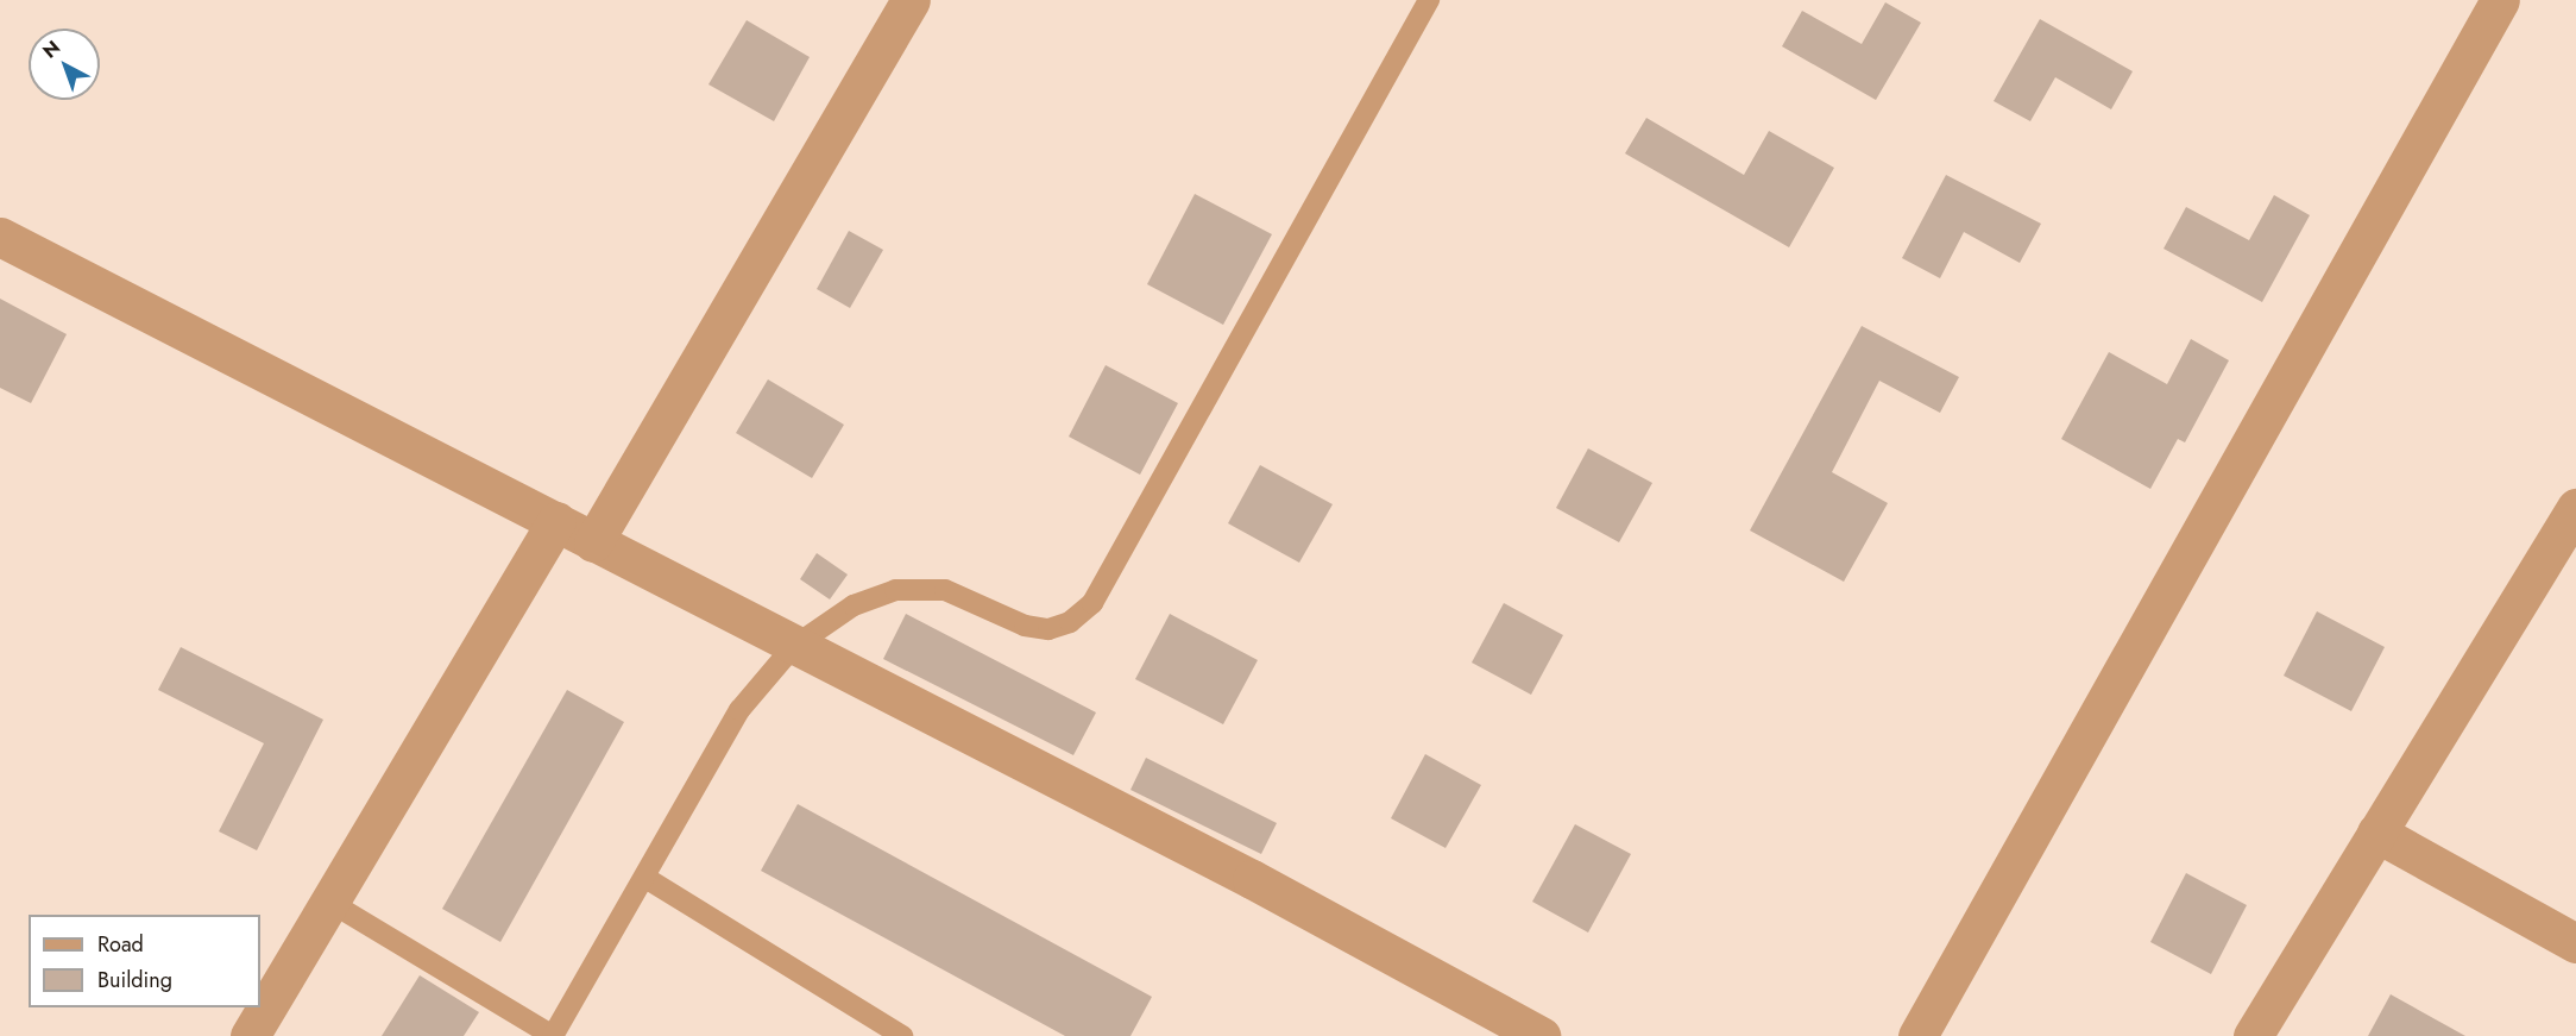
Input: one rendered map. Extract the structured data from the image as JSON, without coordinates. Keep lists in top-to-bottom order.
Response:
{
  "legend": ["Road", "Building"],
  "north": "top left"
}
